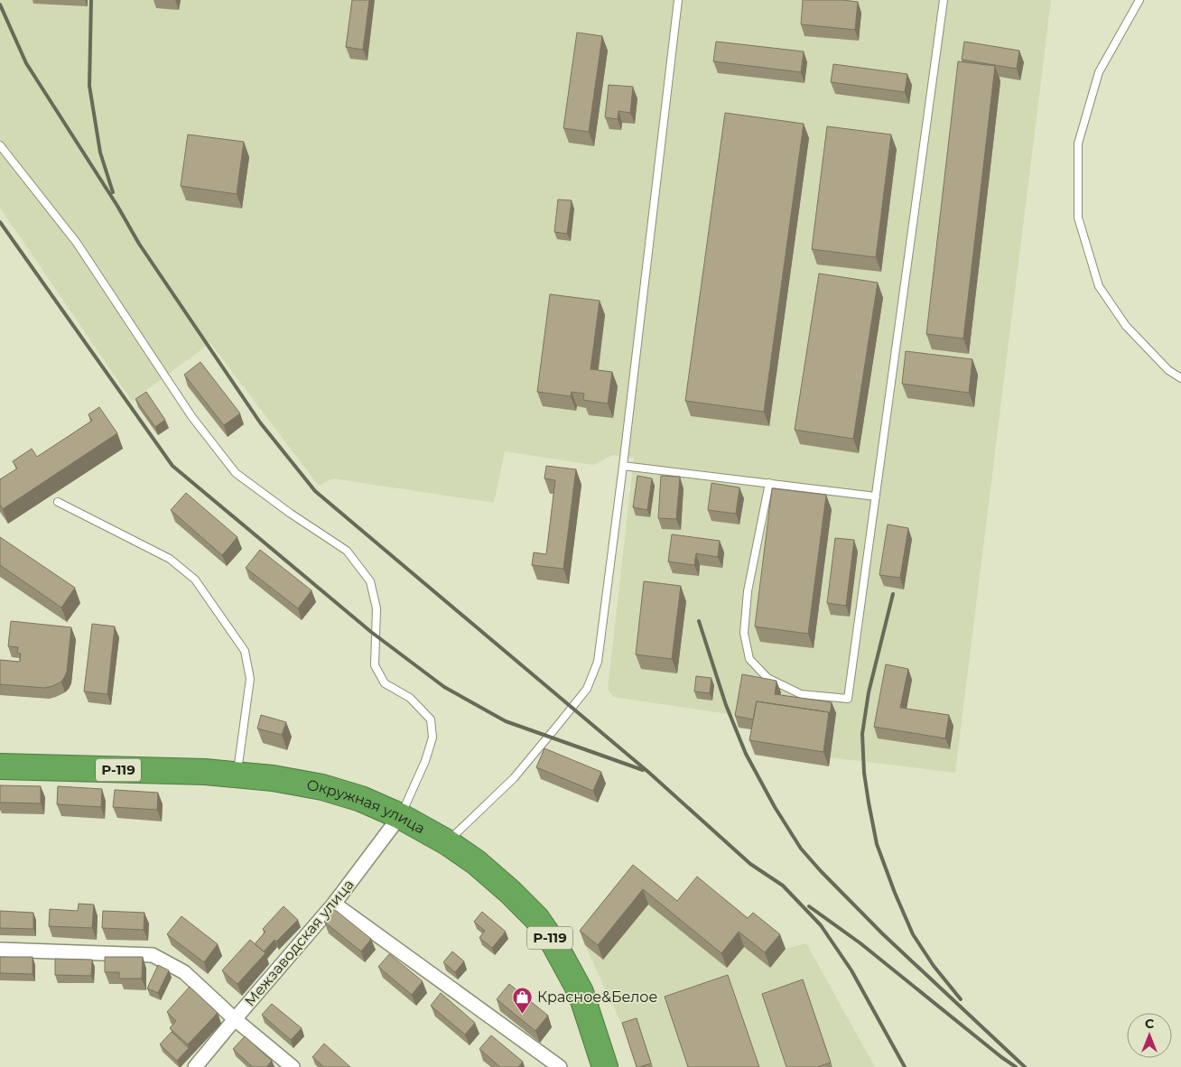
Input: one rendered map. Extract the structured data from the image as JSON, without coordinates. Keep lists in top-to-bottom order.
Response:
{
  "streets": {
    "highway": ["Р-119", "Окружная улица"],
    "street": ["Межзаводская улица"]
  },
  "crossings": [
    ["Окружная улица", "Межзаводская улица"]
  ],
  "places": {
    "shop": ["Красное&Белое"]
  },
  "north": "top"
}
